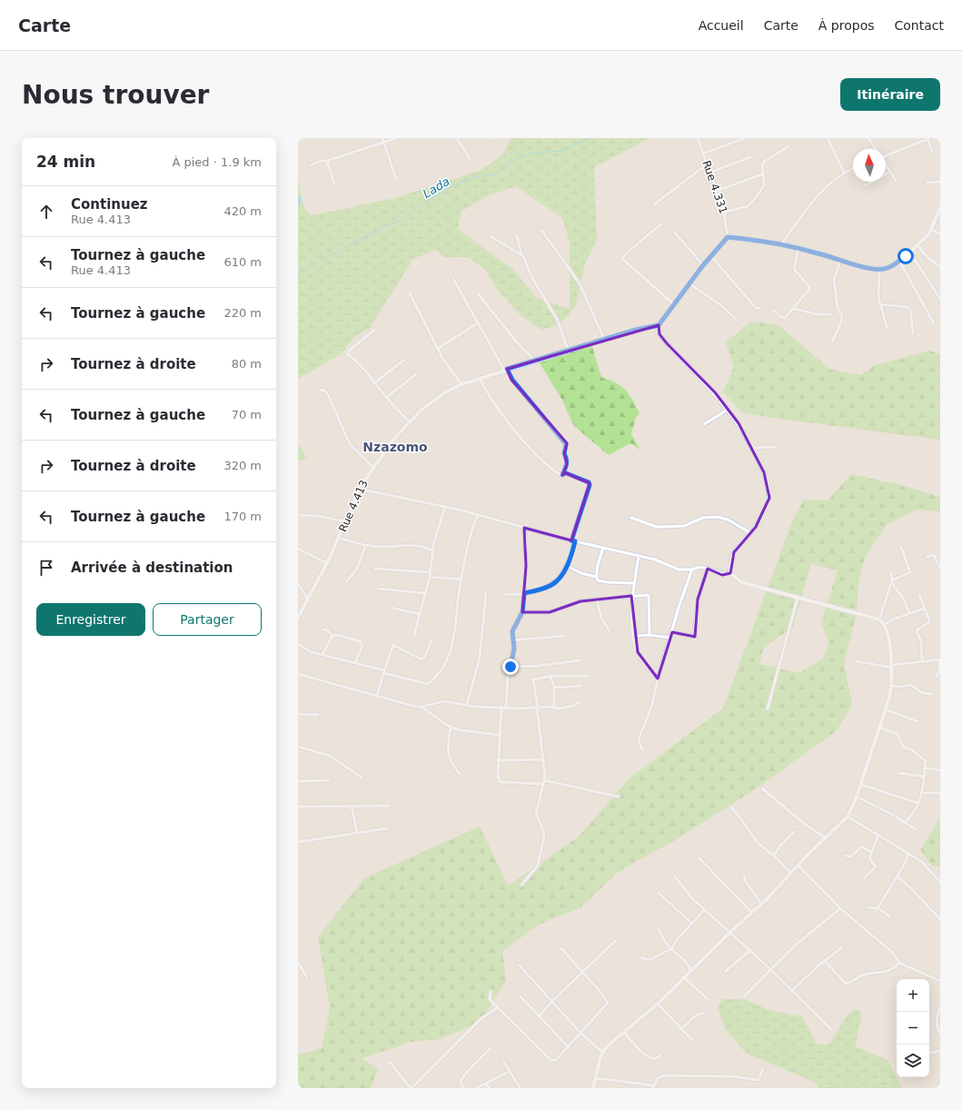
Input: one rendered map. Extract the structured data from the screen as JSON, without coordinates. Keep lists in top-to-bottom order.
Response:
{
  "streets": {
    "street": ["Rue 4.331", "Rue 4.413"]
  },
  "districts": ["Nzazomo"],
  "water": ["Lada"],
  "north": "top",
  "page": {
    "header": "Carte",
    "nav": [
      "Accueil",
      "Carte",
      "À propos",
      "Contact"
    ],
    "buttons": [
      "Itinéraire",
      ["Enregistrer", "Partager"]
    ],
    "title": "Nous trouver",
    "heading": ["24 min", "À pied · 1.9 km"],
    "list": [
      ["Continuez", "Rue 4.413", "420 m"],
      ["Tournez à gauche", "Rue 4.413", "610 m"],
      ["Tournez à gauche", "220 m"],
      ["Tournez à droite", "80 m"],
      ["Tournez à gauche", "70 m"],
      ["Tournez à droite", "320 m"],
      ["Tournez à gauche", "170 m"],
      "Arrivée à destination"
    ],
    "map_buttons": ["+", "−"]
  }
}
